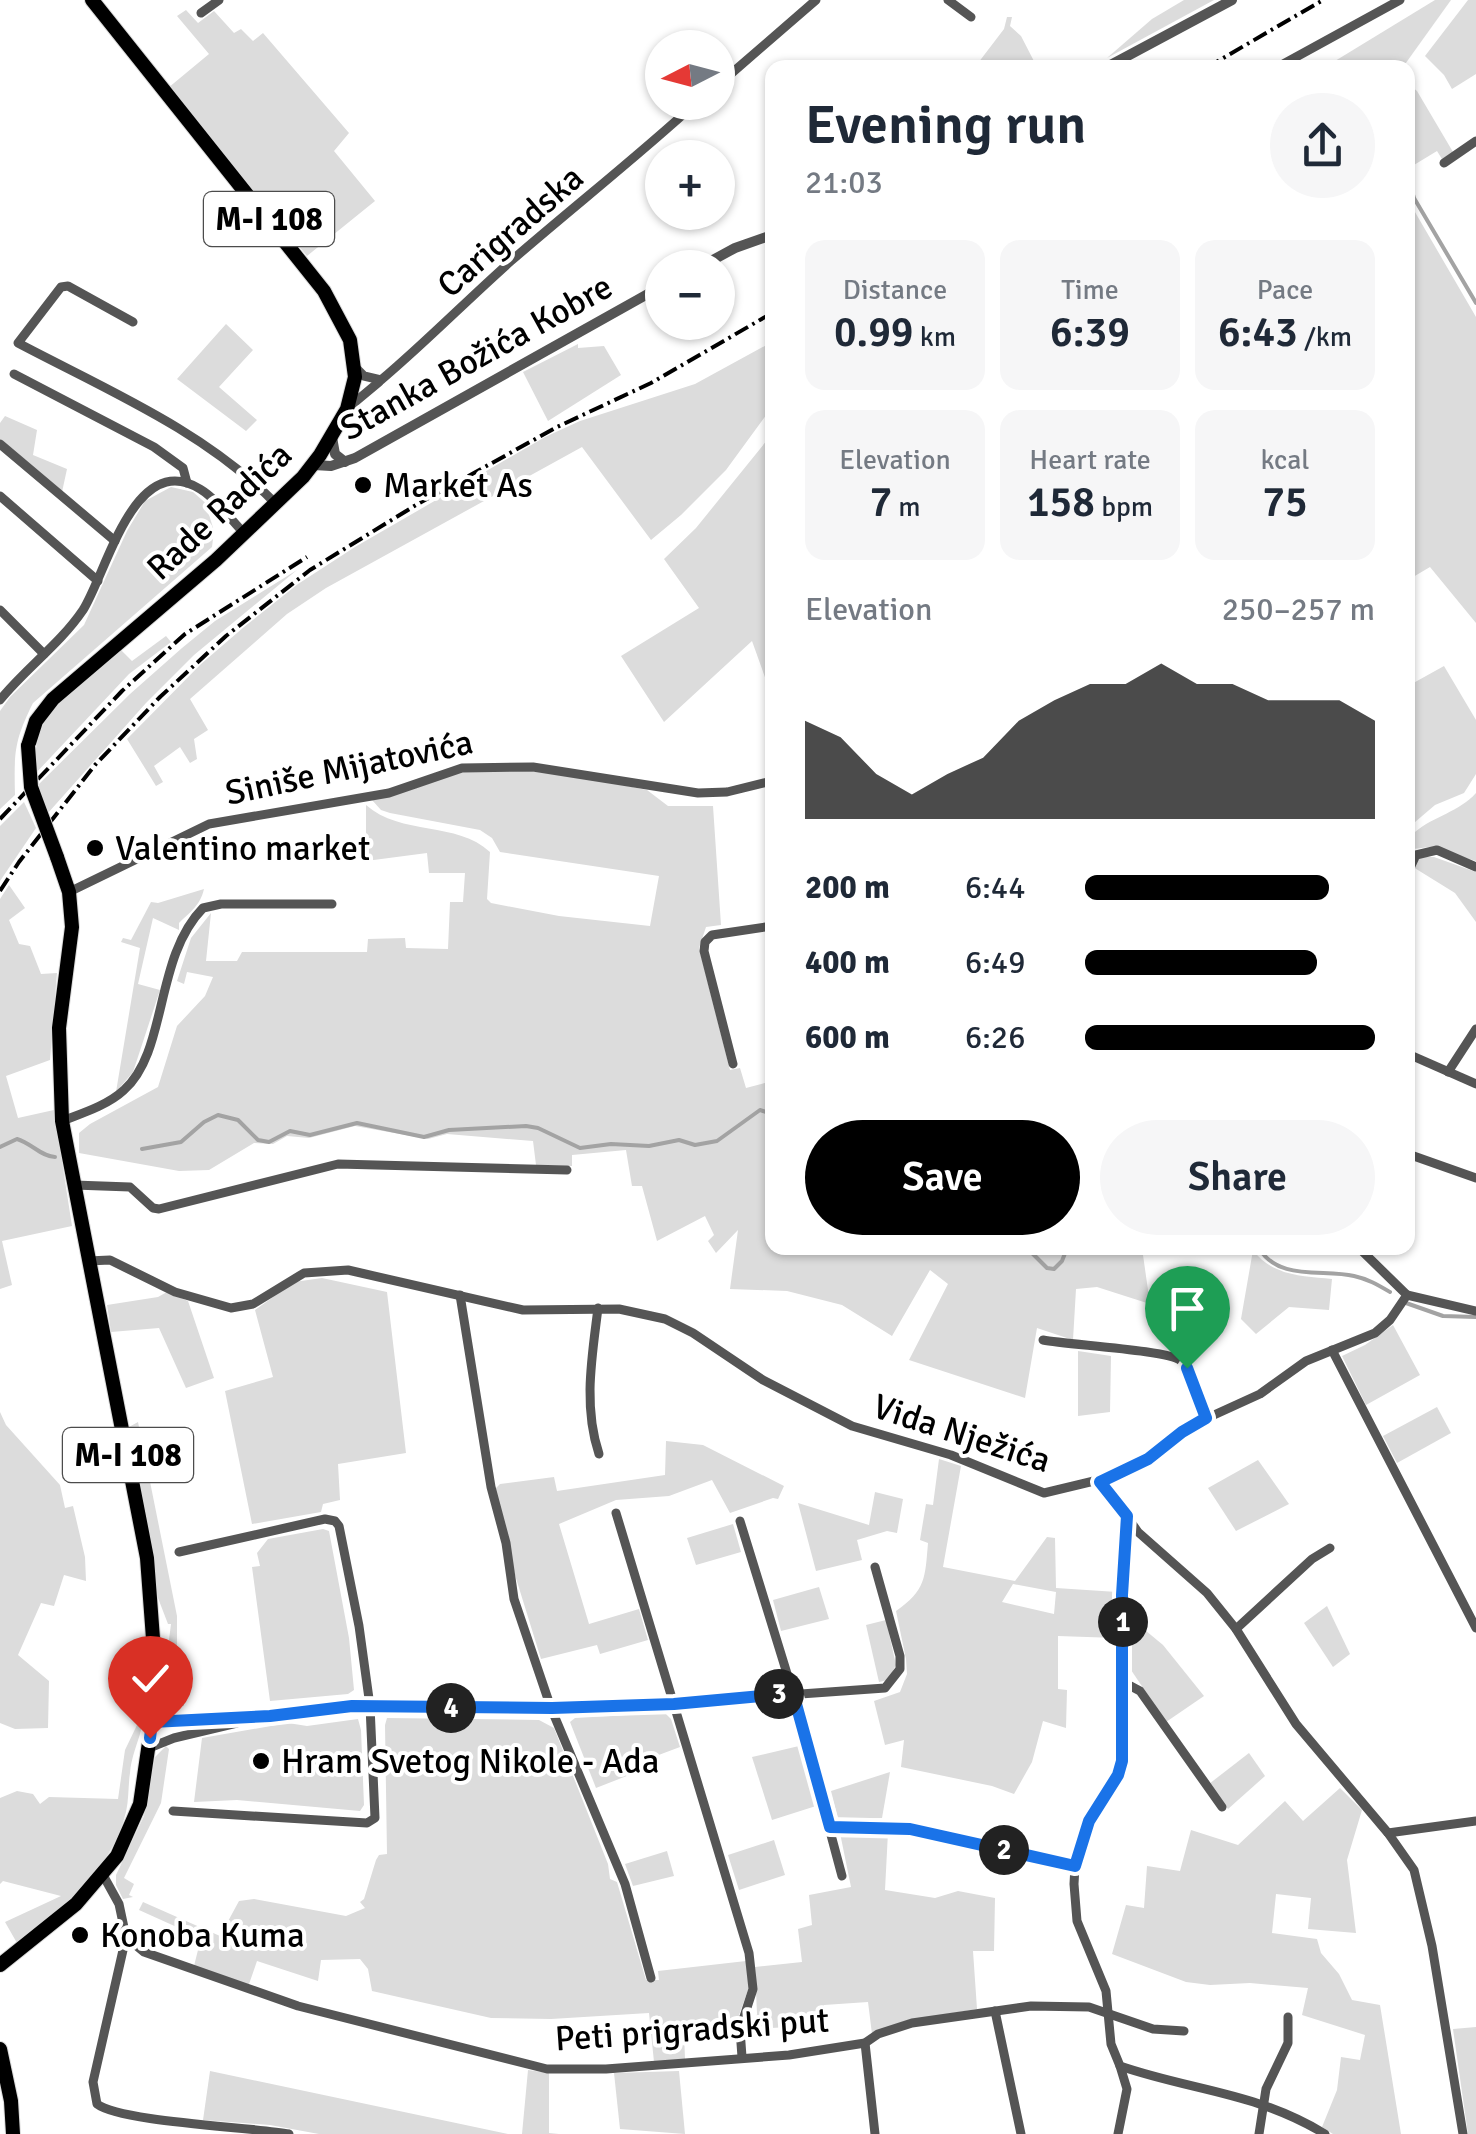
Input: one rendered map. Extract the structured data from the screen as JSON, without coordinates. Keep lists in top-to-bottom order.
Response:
{
  "streets": {
    "main road": ["M-I 108", "Rade Radića"],
    "street": [
      "Carigradska",
      "Stanka Božića Kobre",
      "Siniše Mijatovića",
      "Vida Nježića",
      "Peti prigradski put"
    ]
  },
  "crossings": [
    ["M-I 108", "Rade Radića"],
    ["M-I 108", "Siniše Mijatovića"],
    ["M-I 108", "Vida Nježića"],
    ["Carigradska", "Rade Radića"],
    ["Stanka Božića Kobre", "Rade Radića"],
    ["Rade Radića", "Siniše Mijatovića"]
  ],
  "places": [
    "Market As",
    "Valentino market",
    "Hram Svetog Nikole - Ada",
    "Konoba Kuma"
  ],
  "north": "left",
  "page": {
    "map_buttons": ["+", "−"],
    "heading": ["Evening run", "21:03"],
    "stats": [
      ["Distance", "0.99 km"],
      ["Time", "6:39"],
      ["Pace", "6:43 /km"],
      ["Elevation", "7 m"],
      ["Heart rate", "158 bpm"],
      ["kcal", "75"]
    ],
    "chart": ["Elevation", "250–257 m"],
    "list": [
      {
        "name": "200 m",
        "note": "6:44"
      },
      {
        "name": "400 m",
        "note": "6:49"
      },
      {
        "name": "600 m",
        "note": "6:26"
      }
    ],
    "buttons": ["Save", "Share"],
    "pins": [
      "1",
      "3",
      "4",
      "2"
    ]
  }
}
